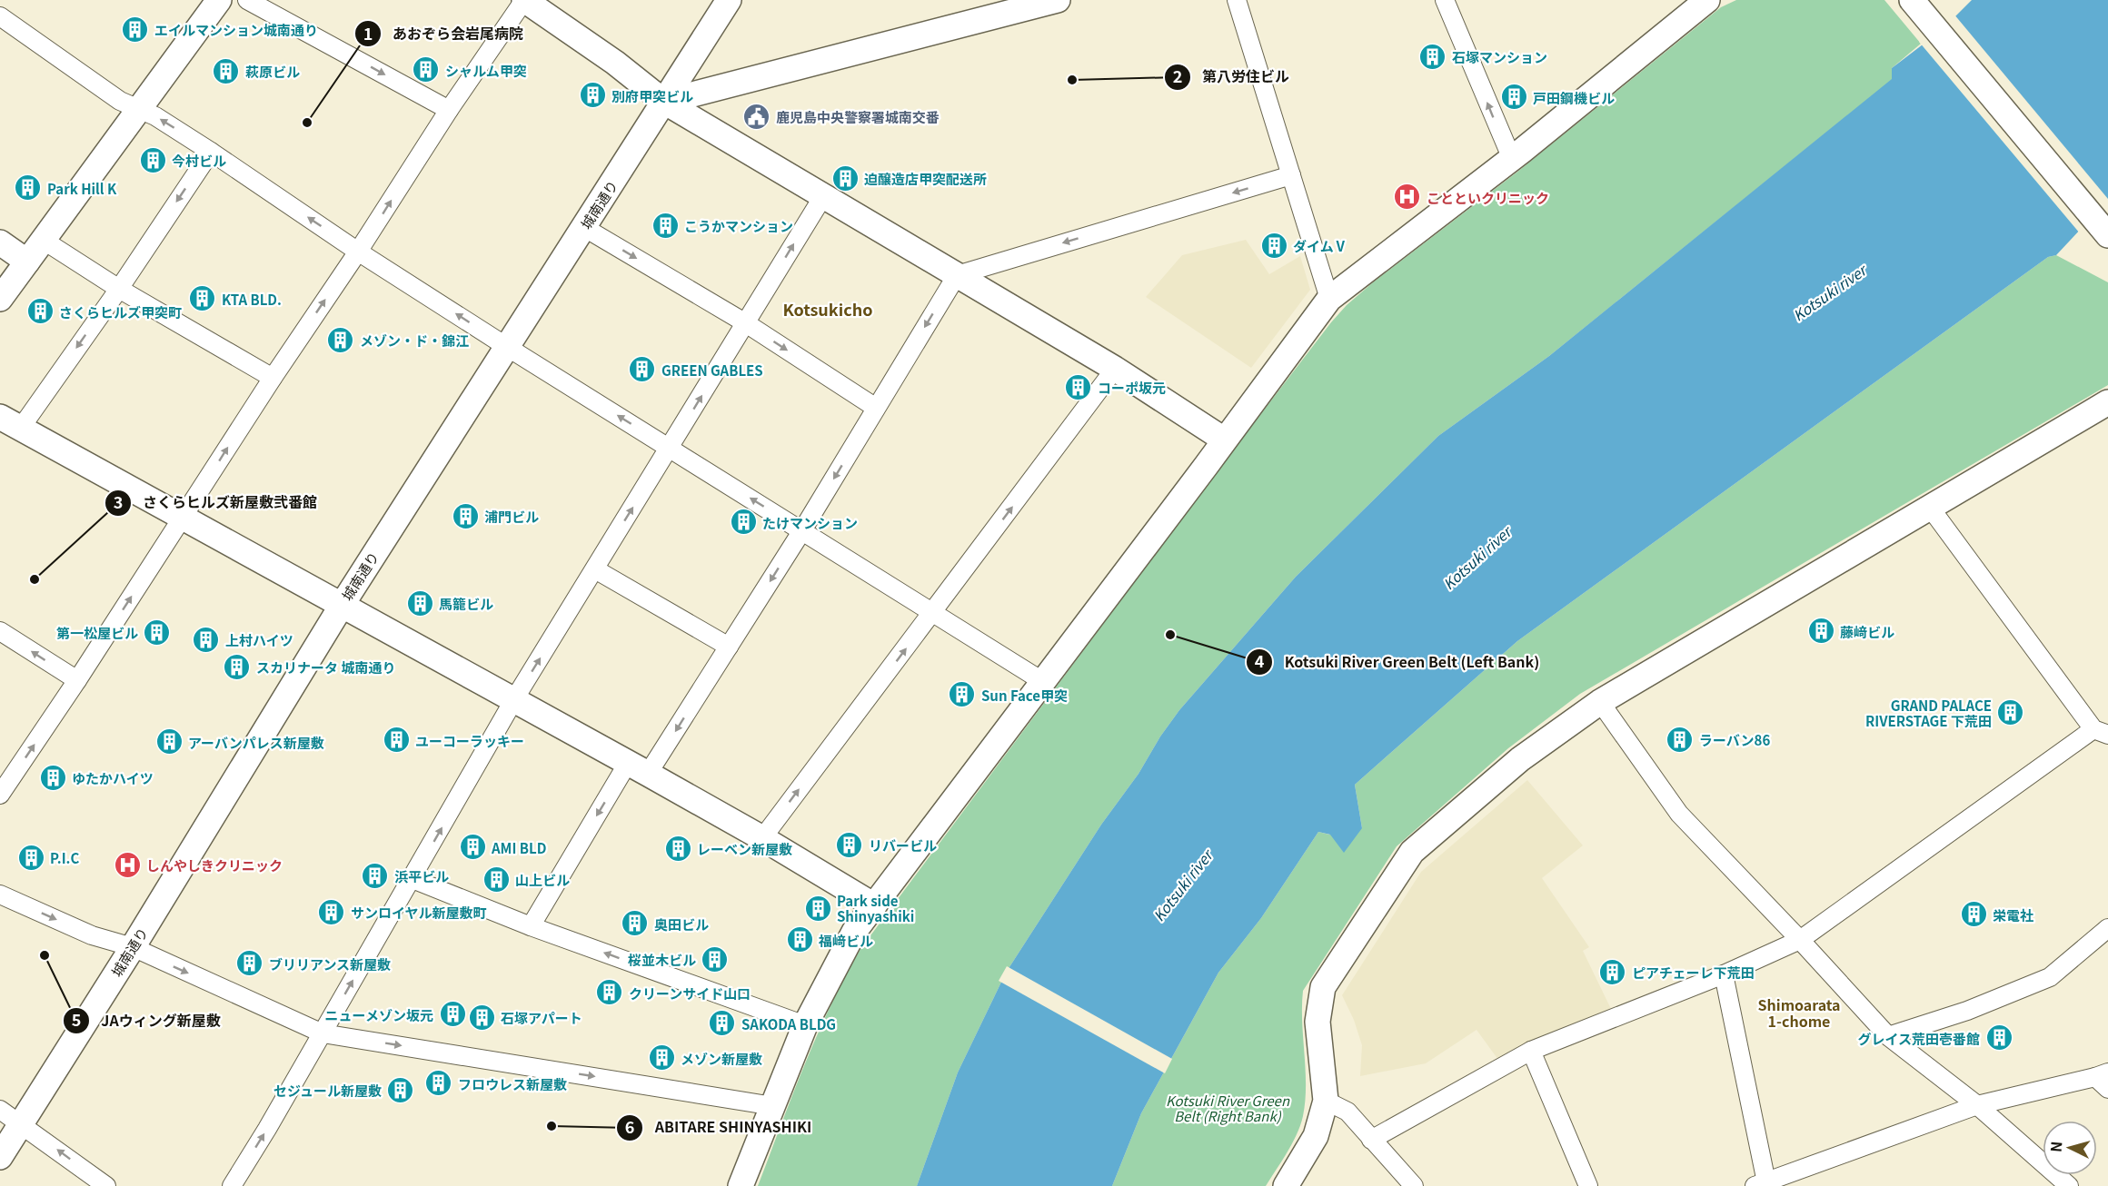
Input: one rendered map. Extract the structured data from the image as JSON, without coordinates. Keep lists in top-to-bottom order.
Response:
{
  "streets": {
    "street": ["城南通り"]
  },
  "districts": ["Kotsukicho", "Shimoarata 1-chome"],
  "water": ["Kotsuki river"],
  "parks": ["Kotsuki River Green Belt (Right Bank)"],
  "places": {
    "building": [
      "エイルマンション城南通り",
      "石塚マンション",
      "シャルム甲突",
      "萩原ビル",
      "別府甲突ビル",
      "戸田鋼機ビル",
      "今村ビル",
      "迫醸造店甲突配送所",
      "Park Hill K",
      "こうかマンション",
      "ダイムⅤ",
      "KTA BLD.",
      "さくらヒルズ甲突町",
      "メゾン・ド・錦江",
      "GREEN GABLES",
      "コーポ坂元",
      "浦門ビル",
      "たけマンション",
      "馬籠ビル",
      "藤﨑ビル",
      "第一松屋ビル",
      "上村ハイツ",
      "スカリナータ 城南通り",
      "Sun Face甲突",
      "GRAND PALACE RIVERSTAGE 下荒田",
      "ラーバン86",
      "ユーコーラッキー",
      "アーバンパレス新屋敷",
      "ゆたかハイツ",
      "リバービル",
      "AMI BLD",
      "レーベン新屋敷",
      "P.I.C",
      "浜平ビル",
      "山上ビル",
      "Park side Shinyashiki",
      "サンロイヤル新屋敷町",
      "栄電社",
      "奥田ビル",
      "福﨑ビル",
      "桜並木ビル",
      "ブリリアンス新屋敷",
      "ピアチェーレ下荒田",
      "クリーンサイド山口",
      "ニューメゾン坂元",
      "石塚アパート",
      "SAKODA BLDG",
      "グレイス荒田壱番館",
      "メゾン新屋敷",
      "フロウレス新屋敷",
      "セジュール新屋敷"
    ],
    "other": [
      "第八労住ビル",
      "あおぞら会岩尾病院",
      "さくらヒルズ新屋敷弐番館",
      "Kotsuki River Green Belt (Left Bank)",
      "JAウィング新屋敷",
      "ABITARE SHINYASHIKI"
    ],
    "public building": ["鹿児島中央警察署城南交番"],
    "hospital": ["ことといクリニック", "しんやしきクリニック"]
  },
  "north": "left"
}
